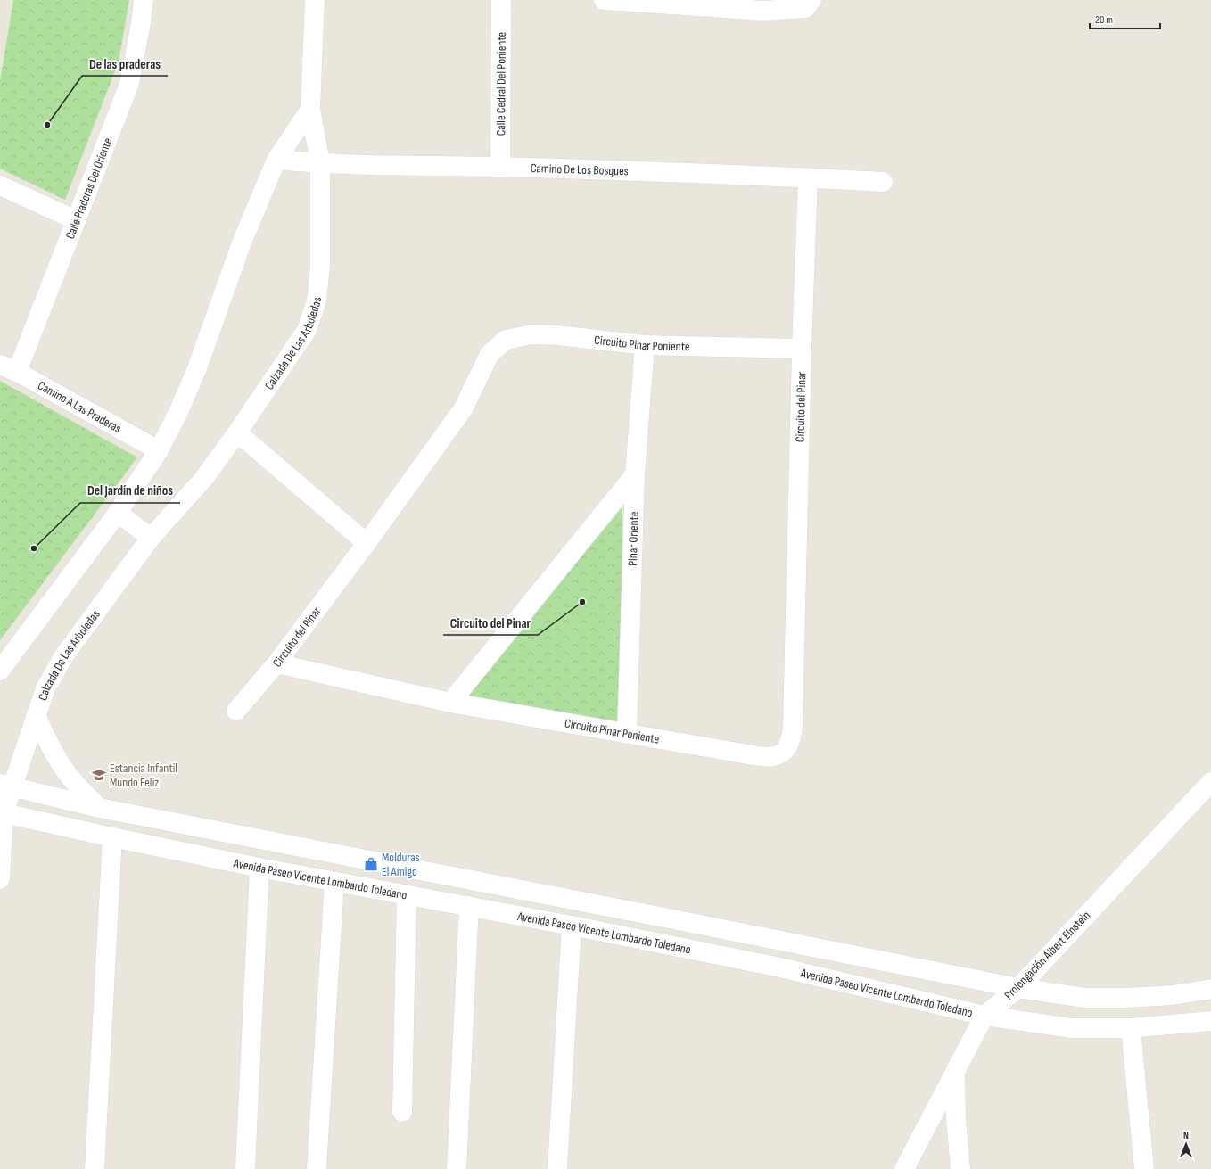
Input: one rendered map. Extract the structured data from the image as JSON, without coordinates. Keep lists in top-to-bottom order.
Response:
{
  "streets": {
    "street": [
      "Calle Cedral Del Poniente",
      "Camino De Los Bosques",
      "Calle Praderas Del Oriente",
      "Calzada De Las Arboledas",
      "Circuito Pinar Poniente",
      "Camino A Las Praderas",
      "Circuito del Pinar",
      "Pinar Oriente",
      "Avenida Paseo Vicente Lombardo Toledano",
      "Prolongación Albert Einstein"
    ]
  },
  "crossings": [
    ["Calle Cedral Del Poniente", "Camino De Los Bosques"],
    ["Camino De Los Bosques", "Calzada De Las Arboledas"],
    ["Camino De Los Bosques", "Circuito del Pinar"],
    ["Calle Praderas Del Oriente", "Camino A Las Praderas"],
    ["Calzada De Las Arboledas", "Avenida Paseo Vicente Lombardo Toledano"],
    ["Circuito Pinar Poniente", "Circuito del Pinar"],
    ["Circuito Pinar Poniente", "Pinar Oriente"],
    ["Avenida Paseo Vicente Lombardo Toledano", "Prolongación Albert Einstein"]
  ],
  "places": {
    "other": ["De las praderas", "Del Jardín de niños", "Circuito del Pinar"],
    "school or university": ["Estancia Infantil Mundo Feliz"],
    "shop": ["Molduras El Amigo"]
  },
  "scale_bar": "20 m",
  "north": "top"
}
